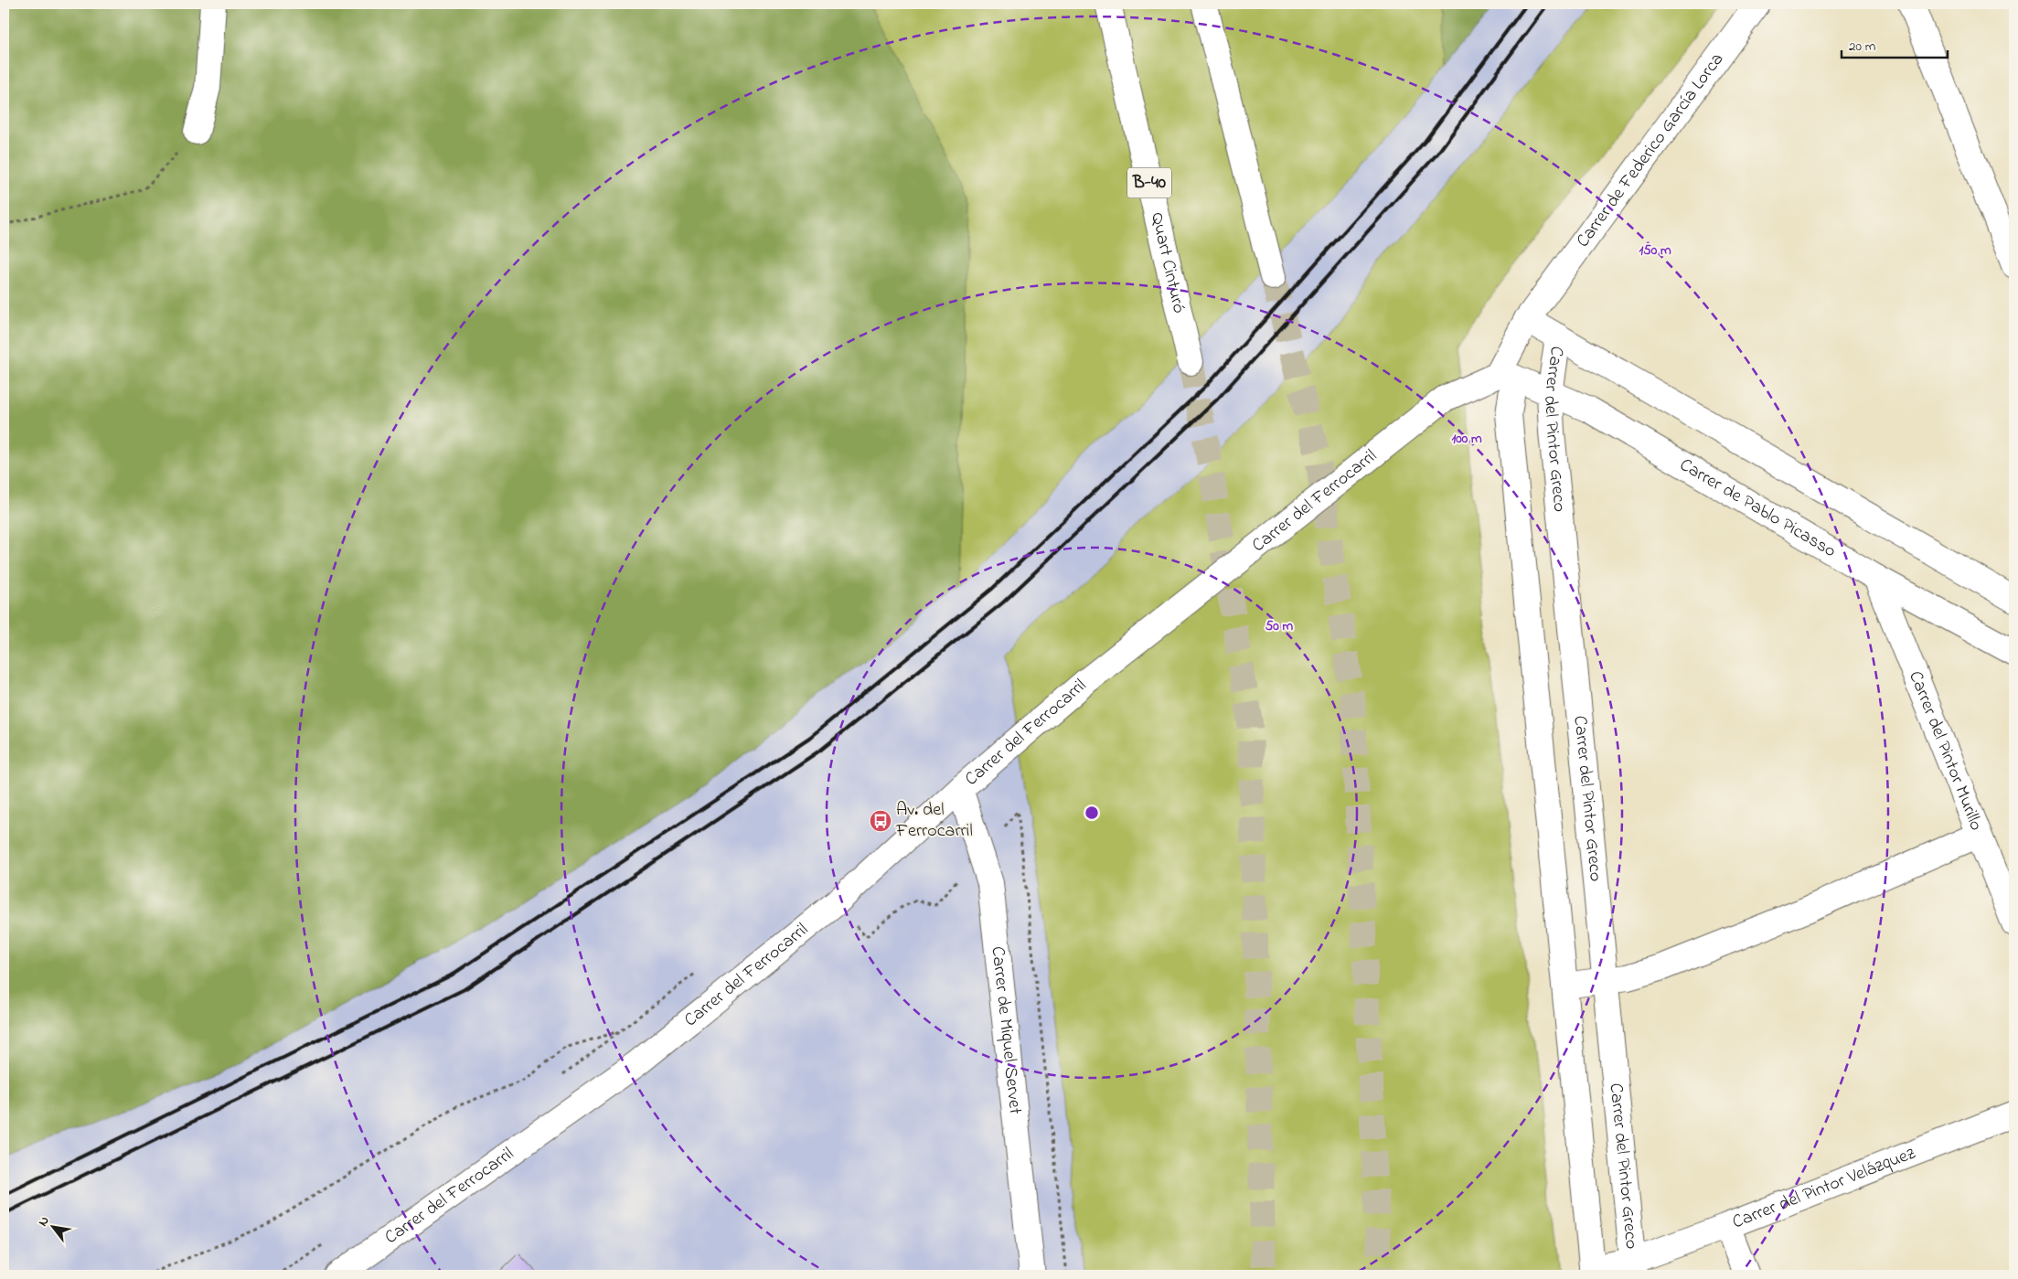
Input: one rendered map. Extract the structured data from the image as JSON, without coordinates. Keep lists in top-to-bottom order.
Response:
{
  "streets": {
    "main road": [
      "Carrer de Federico García Lorca",
      "B-40",
      "Quart Cinturó",
      "Carrer del Pintor Greco",
      "Carrer del Ferrocarril",
      "Carrer de Pablo Picasso",
      "Carrer del Pintor Murillo",
      "Carrer de Miquel Servet",
      "Carrer del Pintor Velázquez"
    ]
  },
  "crossings": [
    ["Carrer del Pintor Greco", "Carrer del Ferrocarril"],
    ["Carrer del Pintor Greco", "Carrer de Pablo Picasso"],
    ["Carrer del Pintor Greco", "Carrer del Pintor Velázquez"],
    ["Carrer del Ferrocarril", "Carrer de Pablo Picasso"],
    ["Carrer del Ferrocarril", "Carrer de Miquel Servet"],
    ["Carrer de Pablo Picasso", "Carrer del Pintor Murillo"]
  ],
  "places": {
    "bus stop": ["Av. del Ferrocarril"]
  },
  "scale_bar": "20 m",
  "north": "top left",
  "rings": ["150 m", "100 m", "50 m"]
}
